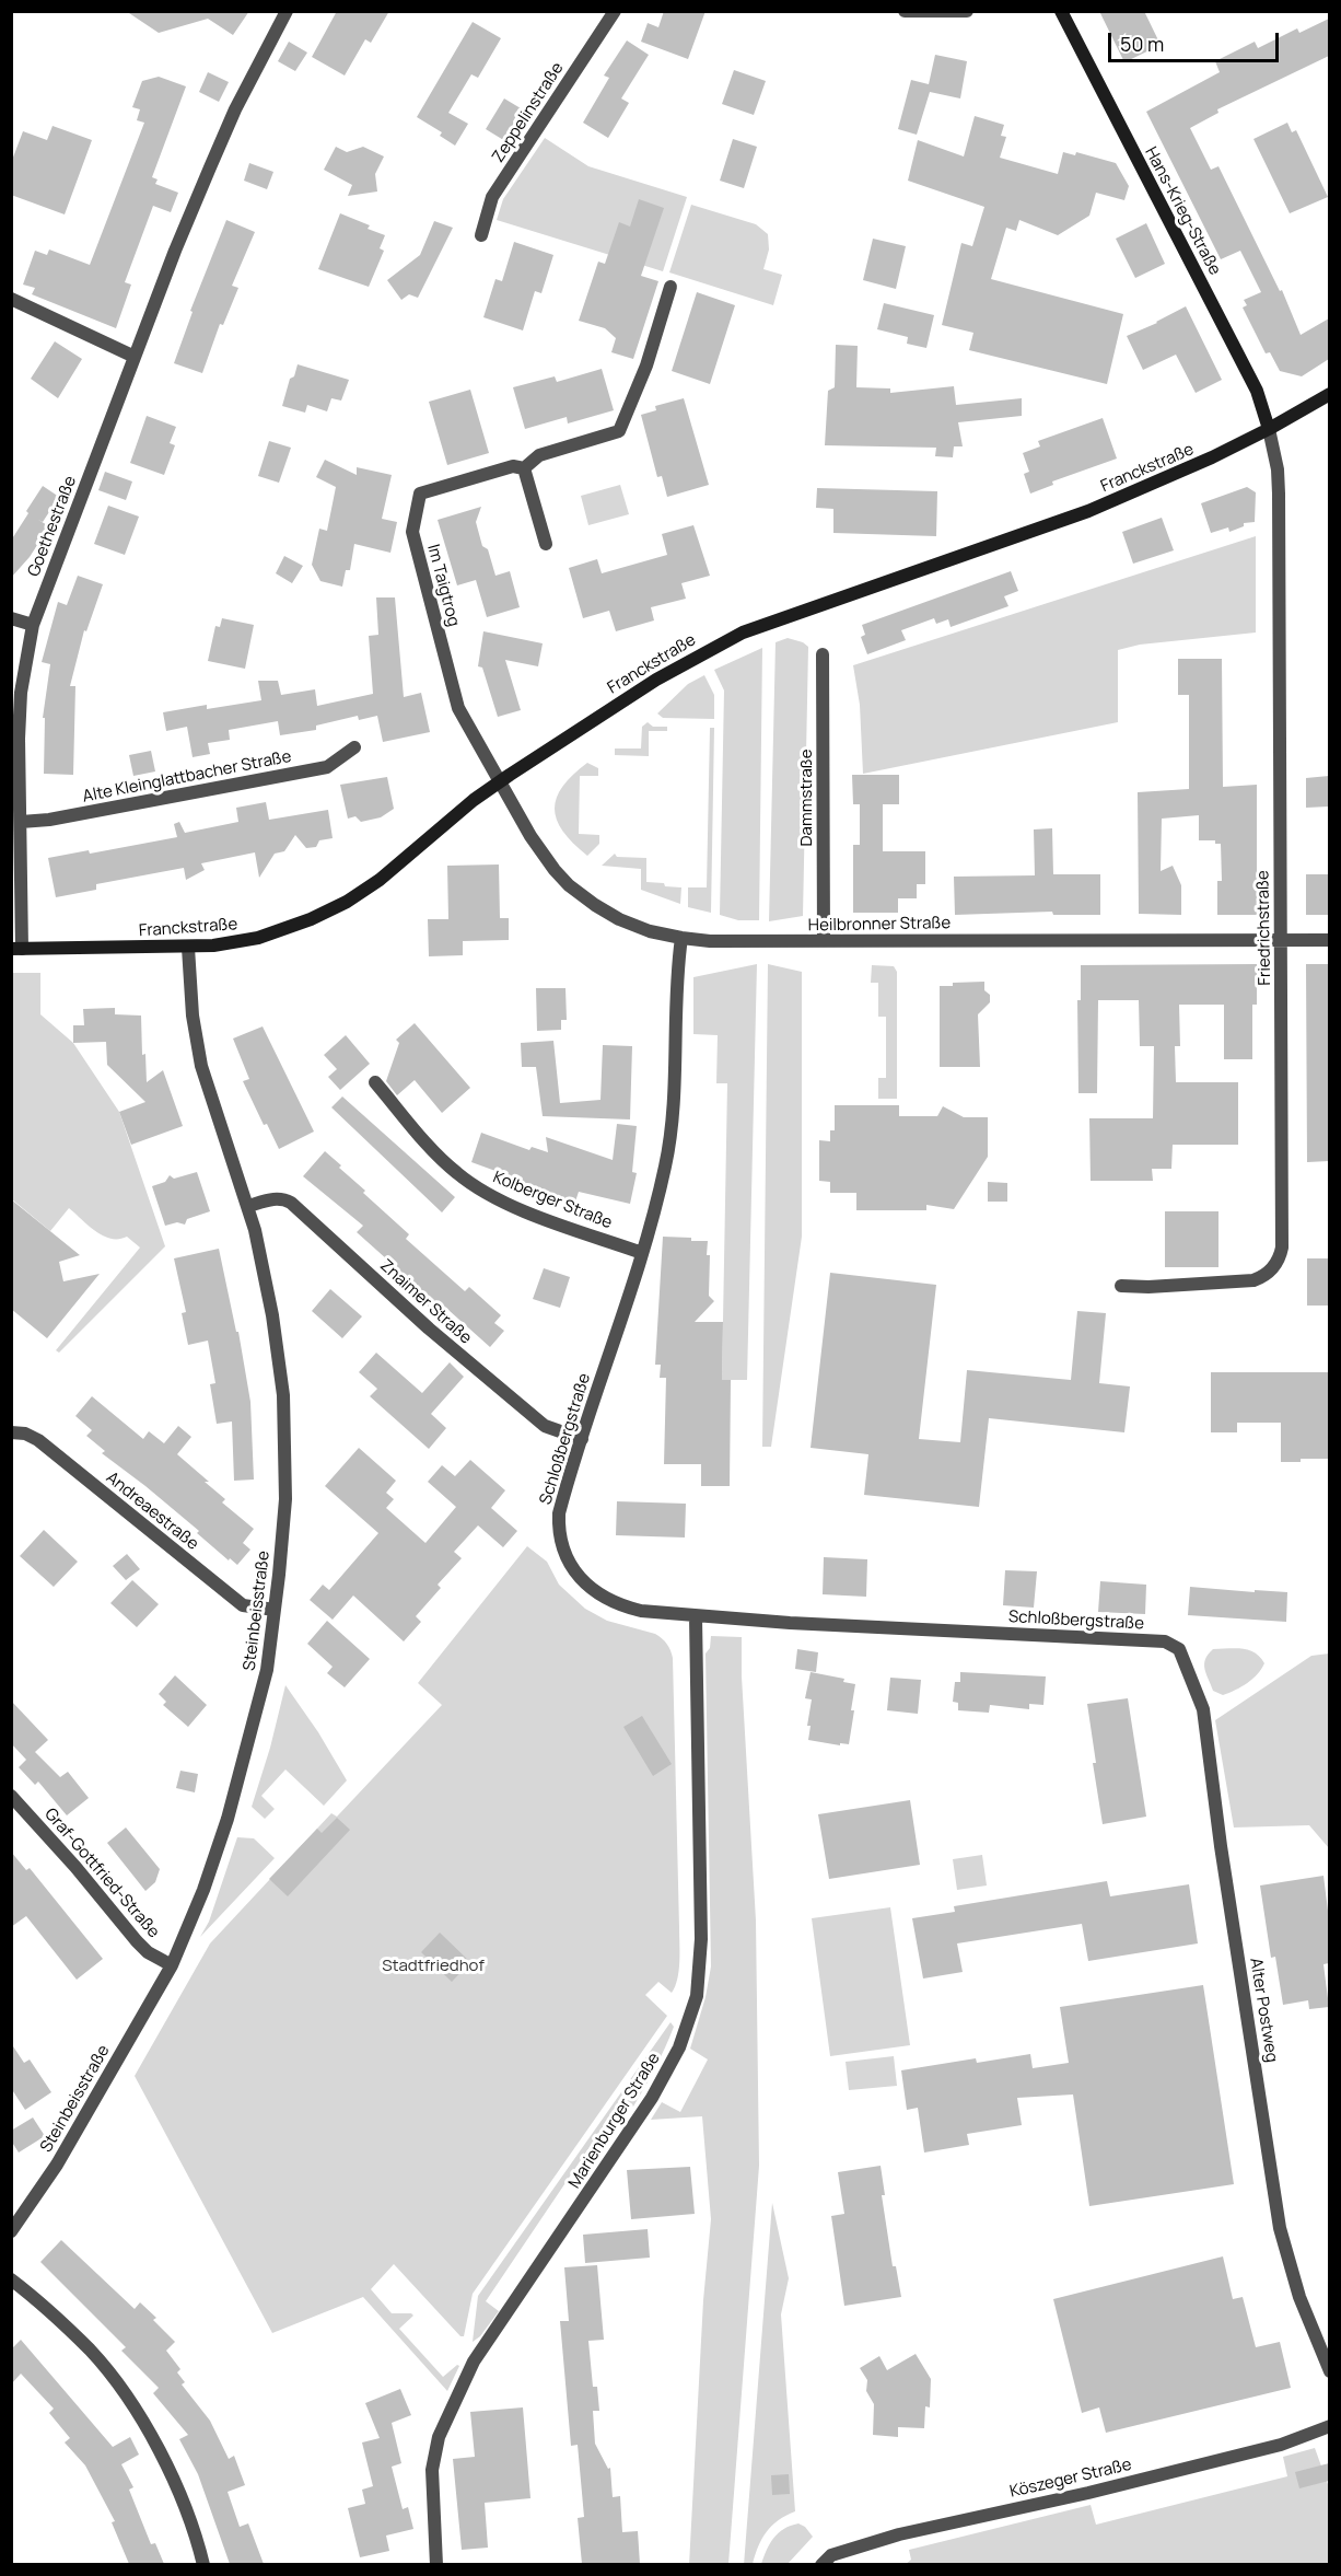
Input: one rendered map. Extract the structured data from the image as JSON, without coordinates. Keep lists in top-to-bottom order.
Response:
{
  "streets": {
    "street": [
      "Zeppelinstraße",
      "Hans-Krieg-Straße",
      "Franckstraße",
      "Goethestraße",
      "Im Taigtrog",
      "Alte Kleinglattbacher Straße",
      "Dammstraße",
      "Heilbronner Straße",
      "Friedrichstraße",
      "Kolberger Straße",
      "Znaimer Straße",
      "Schloßbergstraße",
      "Andreaestraße",
      "Steinbeisstraße",
      "Graf-Gottfried-Straße",
      "Alter Postweg",
      "Marienburger Straße",
      "Köszeger Straße"
    ]
  },
  "crossings": [
    ["Hans-Krieg-Straße", "Franckstraße"],
    ["Hans-Krieg-Straße", "Friedrichstraße"],
    ["Franckstraße", "Goethestraße"],
    ["Franckstraße", "Im Taigtrog"],
    ["Franckstraße", "Heilbronner Straße"],
    ["Franckstraße", "Friedrichstraße"],
    ["Franckstraße", "Steinbeisstraße"],
    ["Goethestraße", "Alte Kleinglattbacher Straße"],
    ["Im Taigtrog", "Heilbronner Straße"],
    ["Dammstraße", "Heilbronner Straße"],
    ["Heilbronner Straße", "Friedrichstraße"],
    ["Heilbronner Straße", "Schloßbergstraße"],
    ["Kolberger Straße", "Schloßbergstraße"],
    ["Znaimer Straße", "Schloßbergstraße"],
    ["Znaimer Straße", "Steinbeisstraße"],
    ["Schloßbergstraße", "Alter Postweg"],
    ["Schloßbergstraße", "Marienburger Straße"],
    ["Andreaestraße", "Steinbeisstraße"],
    ["Steinbeisstraße", "Graf-Gottfried-Straße"]
  ],
  "parks": ["Stadtfriedhof"],
  "scale_bar": "50 m"
}
